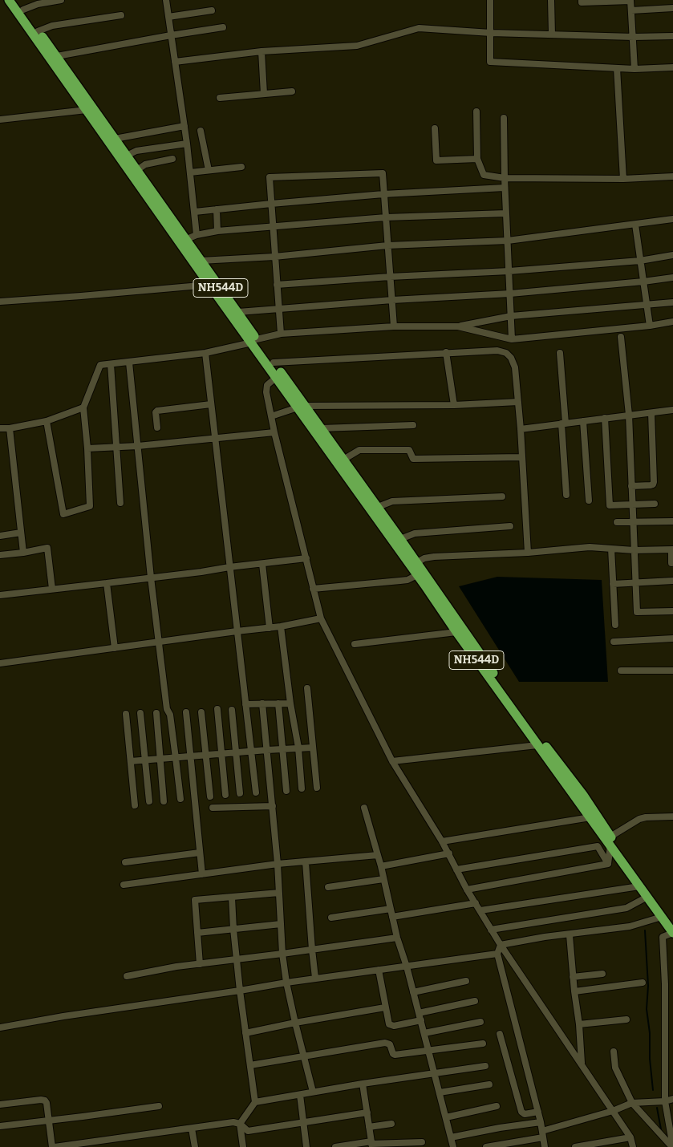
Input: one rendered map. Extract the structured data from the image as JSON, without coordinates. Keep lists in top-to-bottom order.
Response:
{
  "streets": {
    "highway": ["NH544D"]
  }
}
